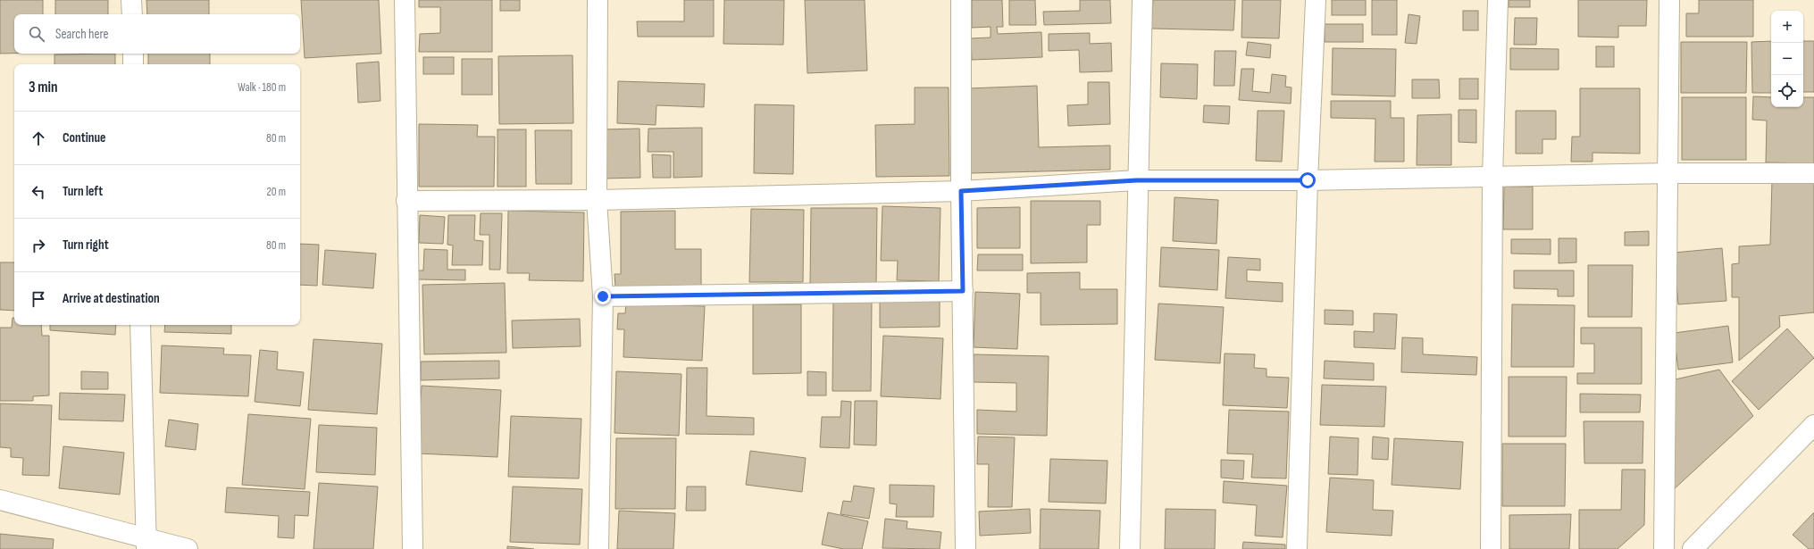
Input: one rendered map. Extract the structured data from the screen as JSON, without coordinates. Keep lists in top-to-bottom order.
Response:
{
  "page": {
    "map_buttons": ["+", "−"],
    "search": "Search here",
    "heading": ["3 min", "Walk · 180 m"],
    "list": [
      ["Continue", "80 m"],
      ["Turn left", "20 m"],
      ["Turn right", "80 m"],
      "Arrive at destination"
    ]
  }
}
